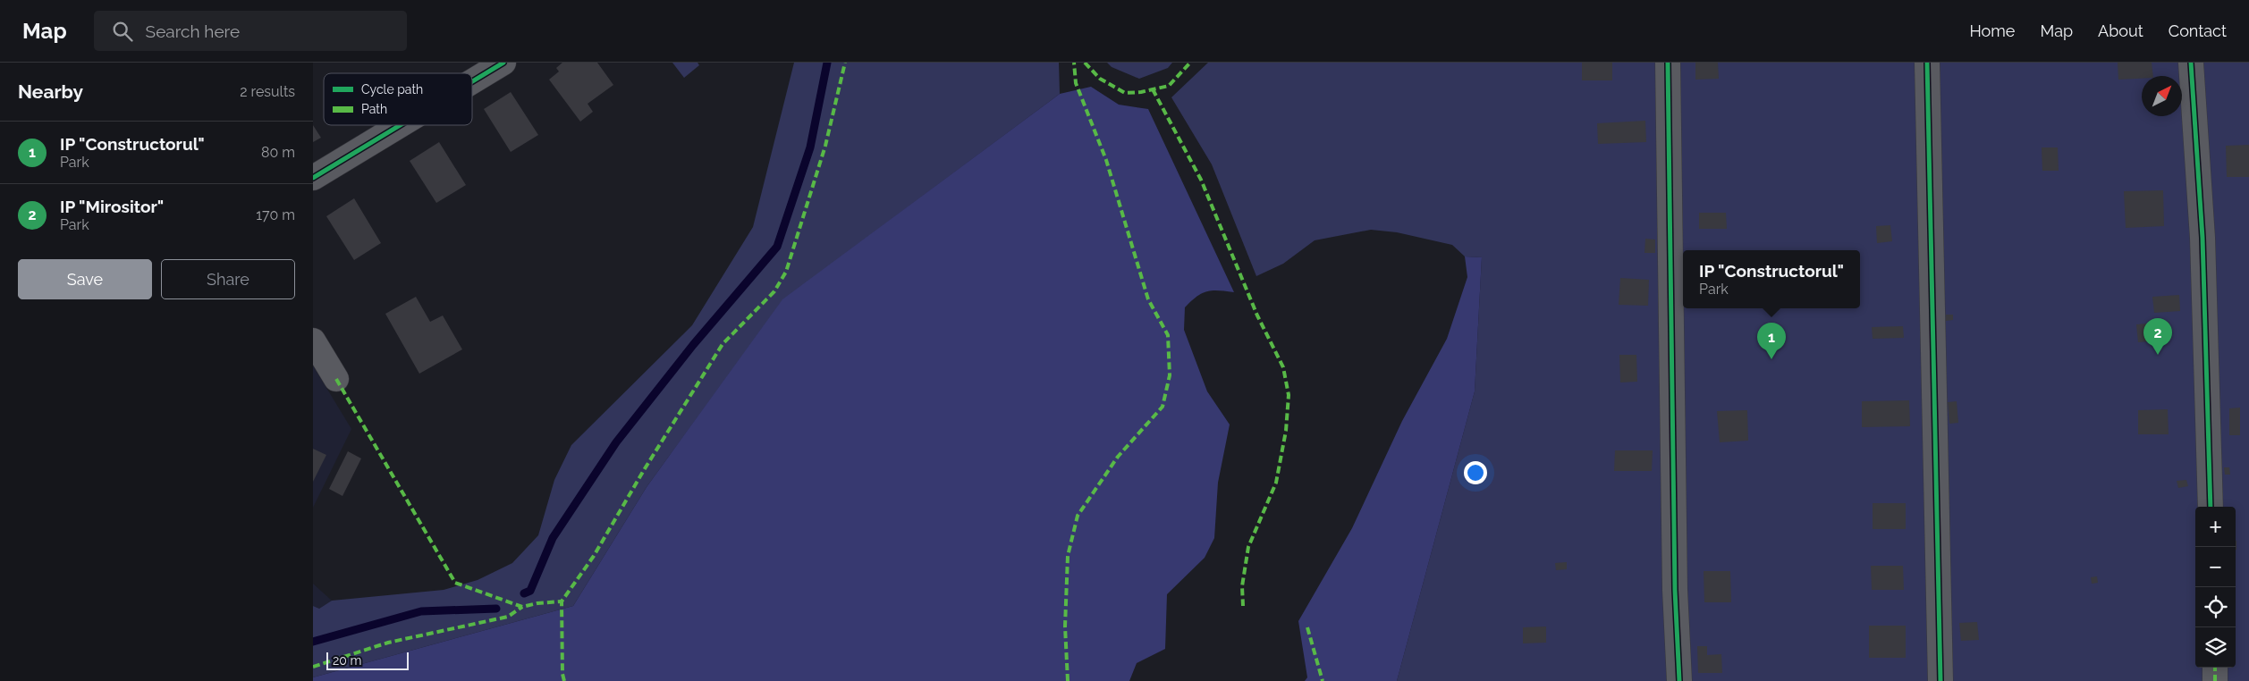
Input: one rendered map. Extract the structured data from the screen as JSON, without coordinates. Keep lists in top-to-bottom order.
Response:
{
  "legend": ["Cycle path", "Path"],
  "scale_bar": "20 m",
  "north": "top right",
  "page": {
    "header": "Map",
    "search": "Search here",
    "nav": [
      "Home",
      "Map",
      "About",
      "Contact"
    ],
    "heading": ["Nearby", "2 results"],
    "list": [
      {
        "mark": "1",
        "name": "IP \"Constructorul\"",
        "note": "Park",
        "value": "80 m"
      },
      {
        "mark": "2",
        "name": "IP \"Mirositor\"",
        "note": "Park",
        "value": "170 m"
      }
    ],
    "buttons": ["Save", "Share"],
    "popup": ["IP \"Constructorul\"", "Park"],
    "pins": ["2", "1"],
    "map_buttons": ["+", "−"],
    "scale": "20 m"
  }
}
